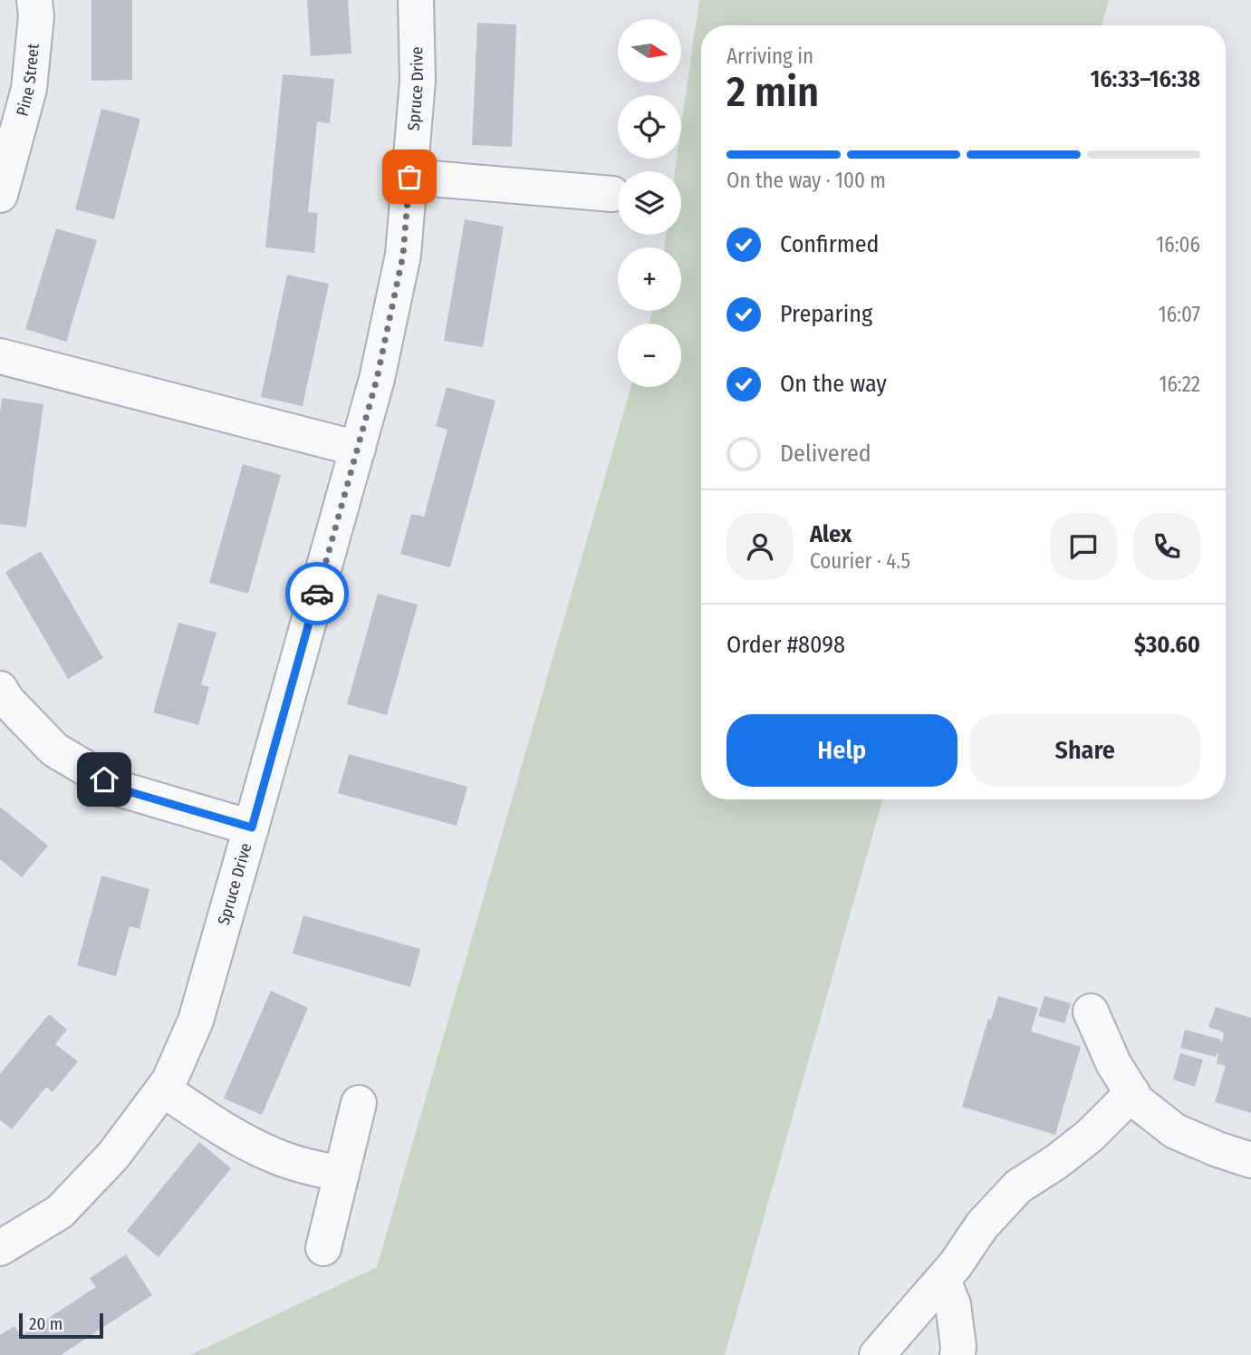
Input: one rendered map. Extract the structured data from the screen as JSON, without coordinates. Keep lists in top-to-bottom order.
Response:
{
  "streets": {
    "street": ["Pine Street", "Spruce Drive"]
  },
  "scale_bar": "20 m",
  "north": "right",
  "page": {
    "map_buttons": ["+", "−"],
    "heading": ["2 min", "Arriving in", "16:33–16:38"],
    "panel": [
      "Alex",
      "Courier · 4.5",
      "Order #8098",
      "$30.60"
    ],
    "bar": "On the way · 100 m",
    "list": [
      ["Confirmed", "16:06"],
      ["Preparing", "16:07"],
      ["On the way", "16:22"],
      "Delivered"
    ],
    "buttons": ["Help", "Share"],
    "scale": "20 m"
  }
}
